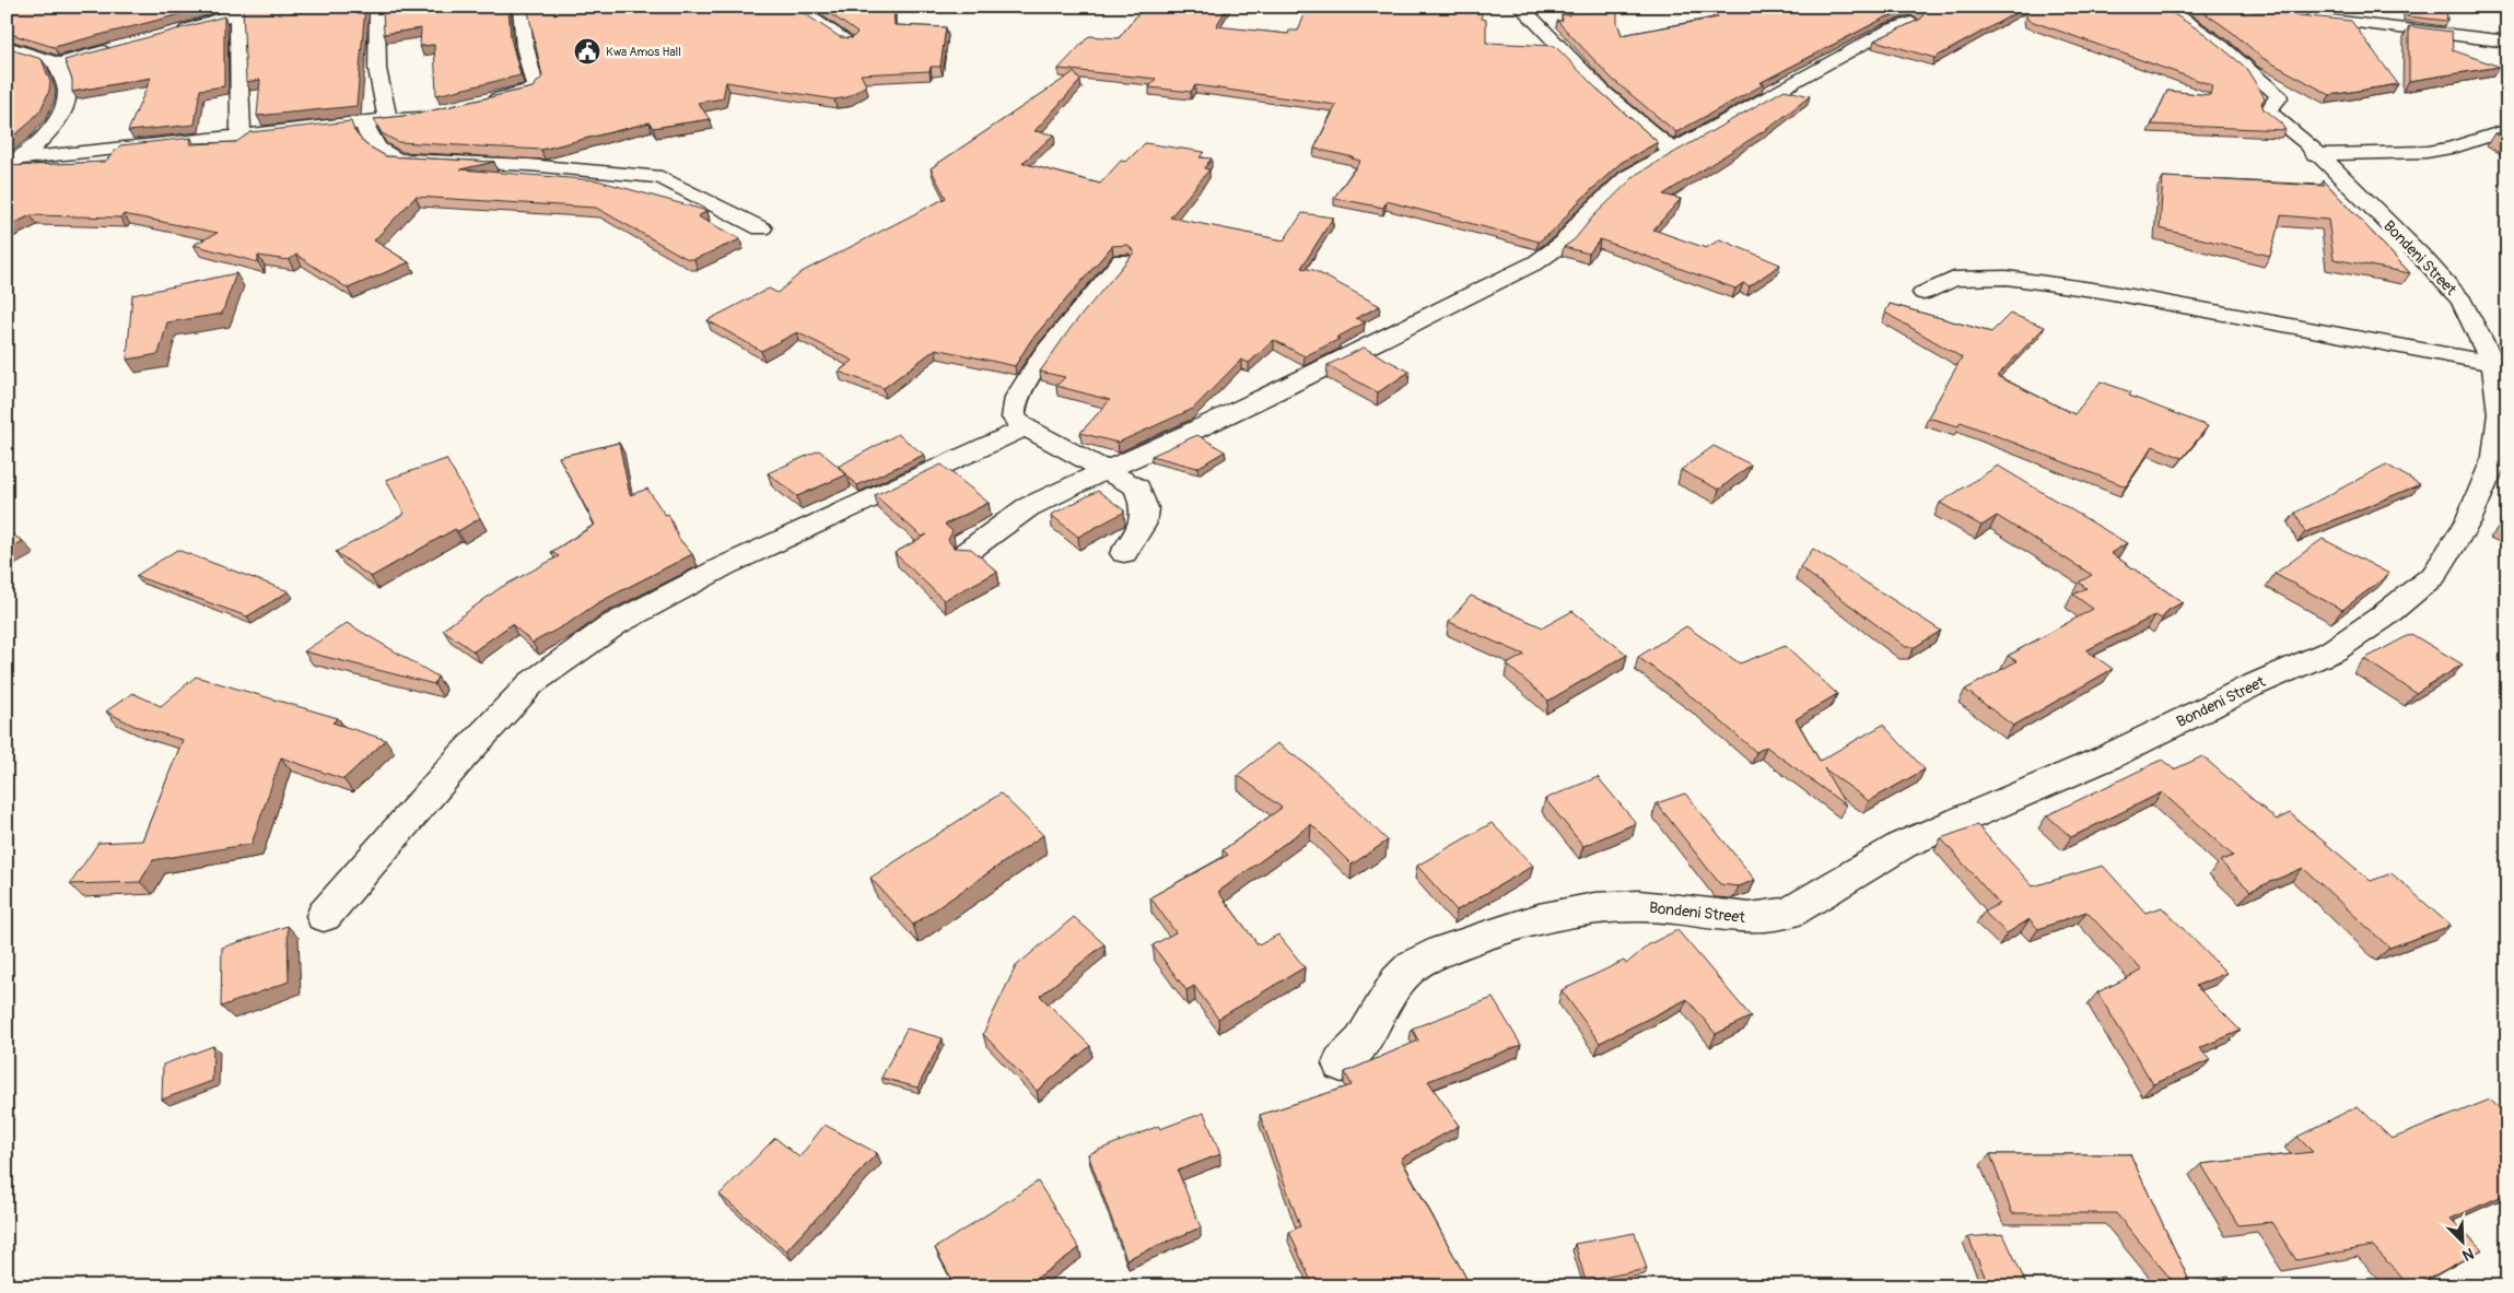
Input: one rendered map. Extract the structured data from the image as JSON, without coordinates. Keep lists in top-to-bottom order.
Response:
{
  "streets": {
    "street": ["Bondeni Street"]
  },
  "places": {
    "public building": ["Kwa Amos Hall"]
  },
  "north": "bottom right"
}
